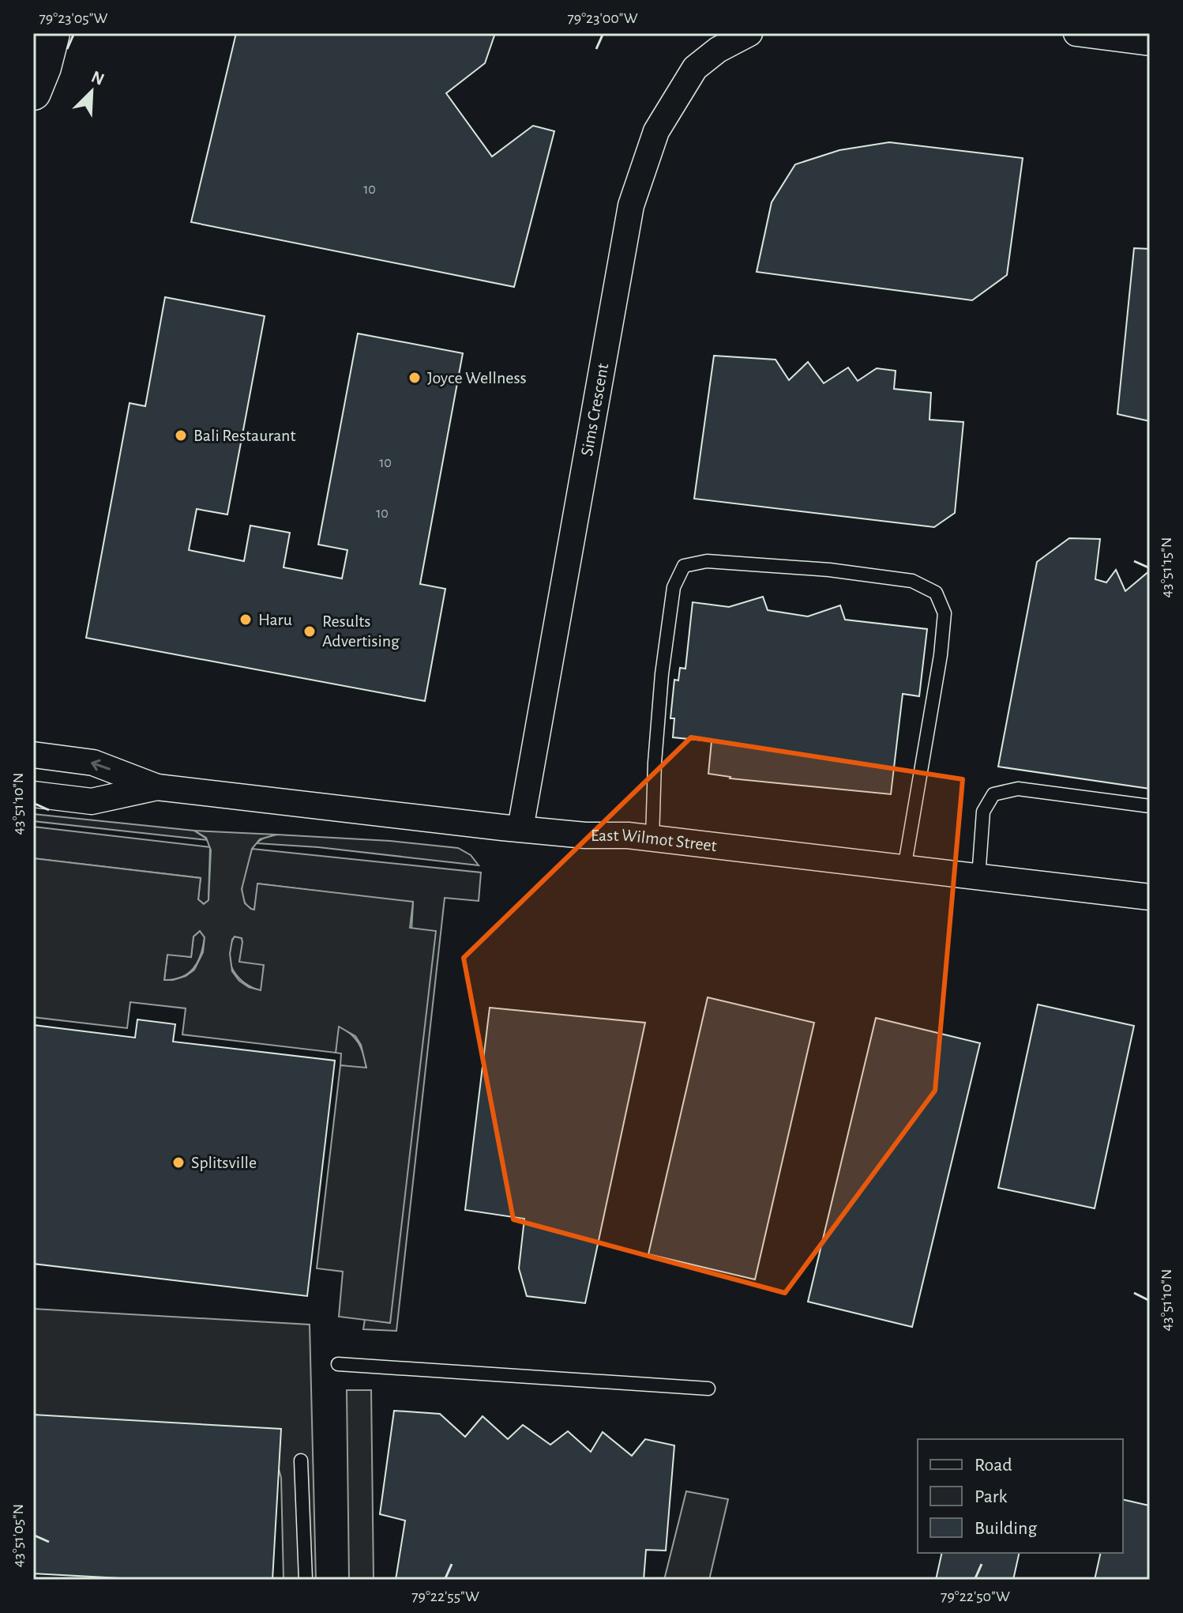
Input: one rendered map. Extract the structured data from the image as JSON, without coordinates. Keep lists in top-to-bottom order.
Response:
{
  "streets": {
    "street": ["Sims Crescent", "East Wilmot Street"]
  },
  "crossings": [
    ["Sims Crescent", "East Wilmot Street"]
  ],
  "places": [
    "Joyce Wellness",
    "Bali Restaurant",
    "Haru",
    "Results Advertising",
    "Splitsville"
  ],
  "house_numbers": ["10", "10", "10"],
  "legend": ["Road", "Park", "Building"],
  "north": "top right",
  "coordinates": [
    "79°23'05\"W",
    "79°23'00\"W",
    "43°51'15\"N",
    "43°51'10\"N",
    "43°51'05\"N",
    "79°22'55\"W",
    "79°22'50\"W"
  ]
}
